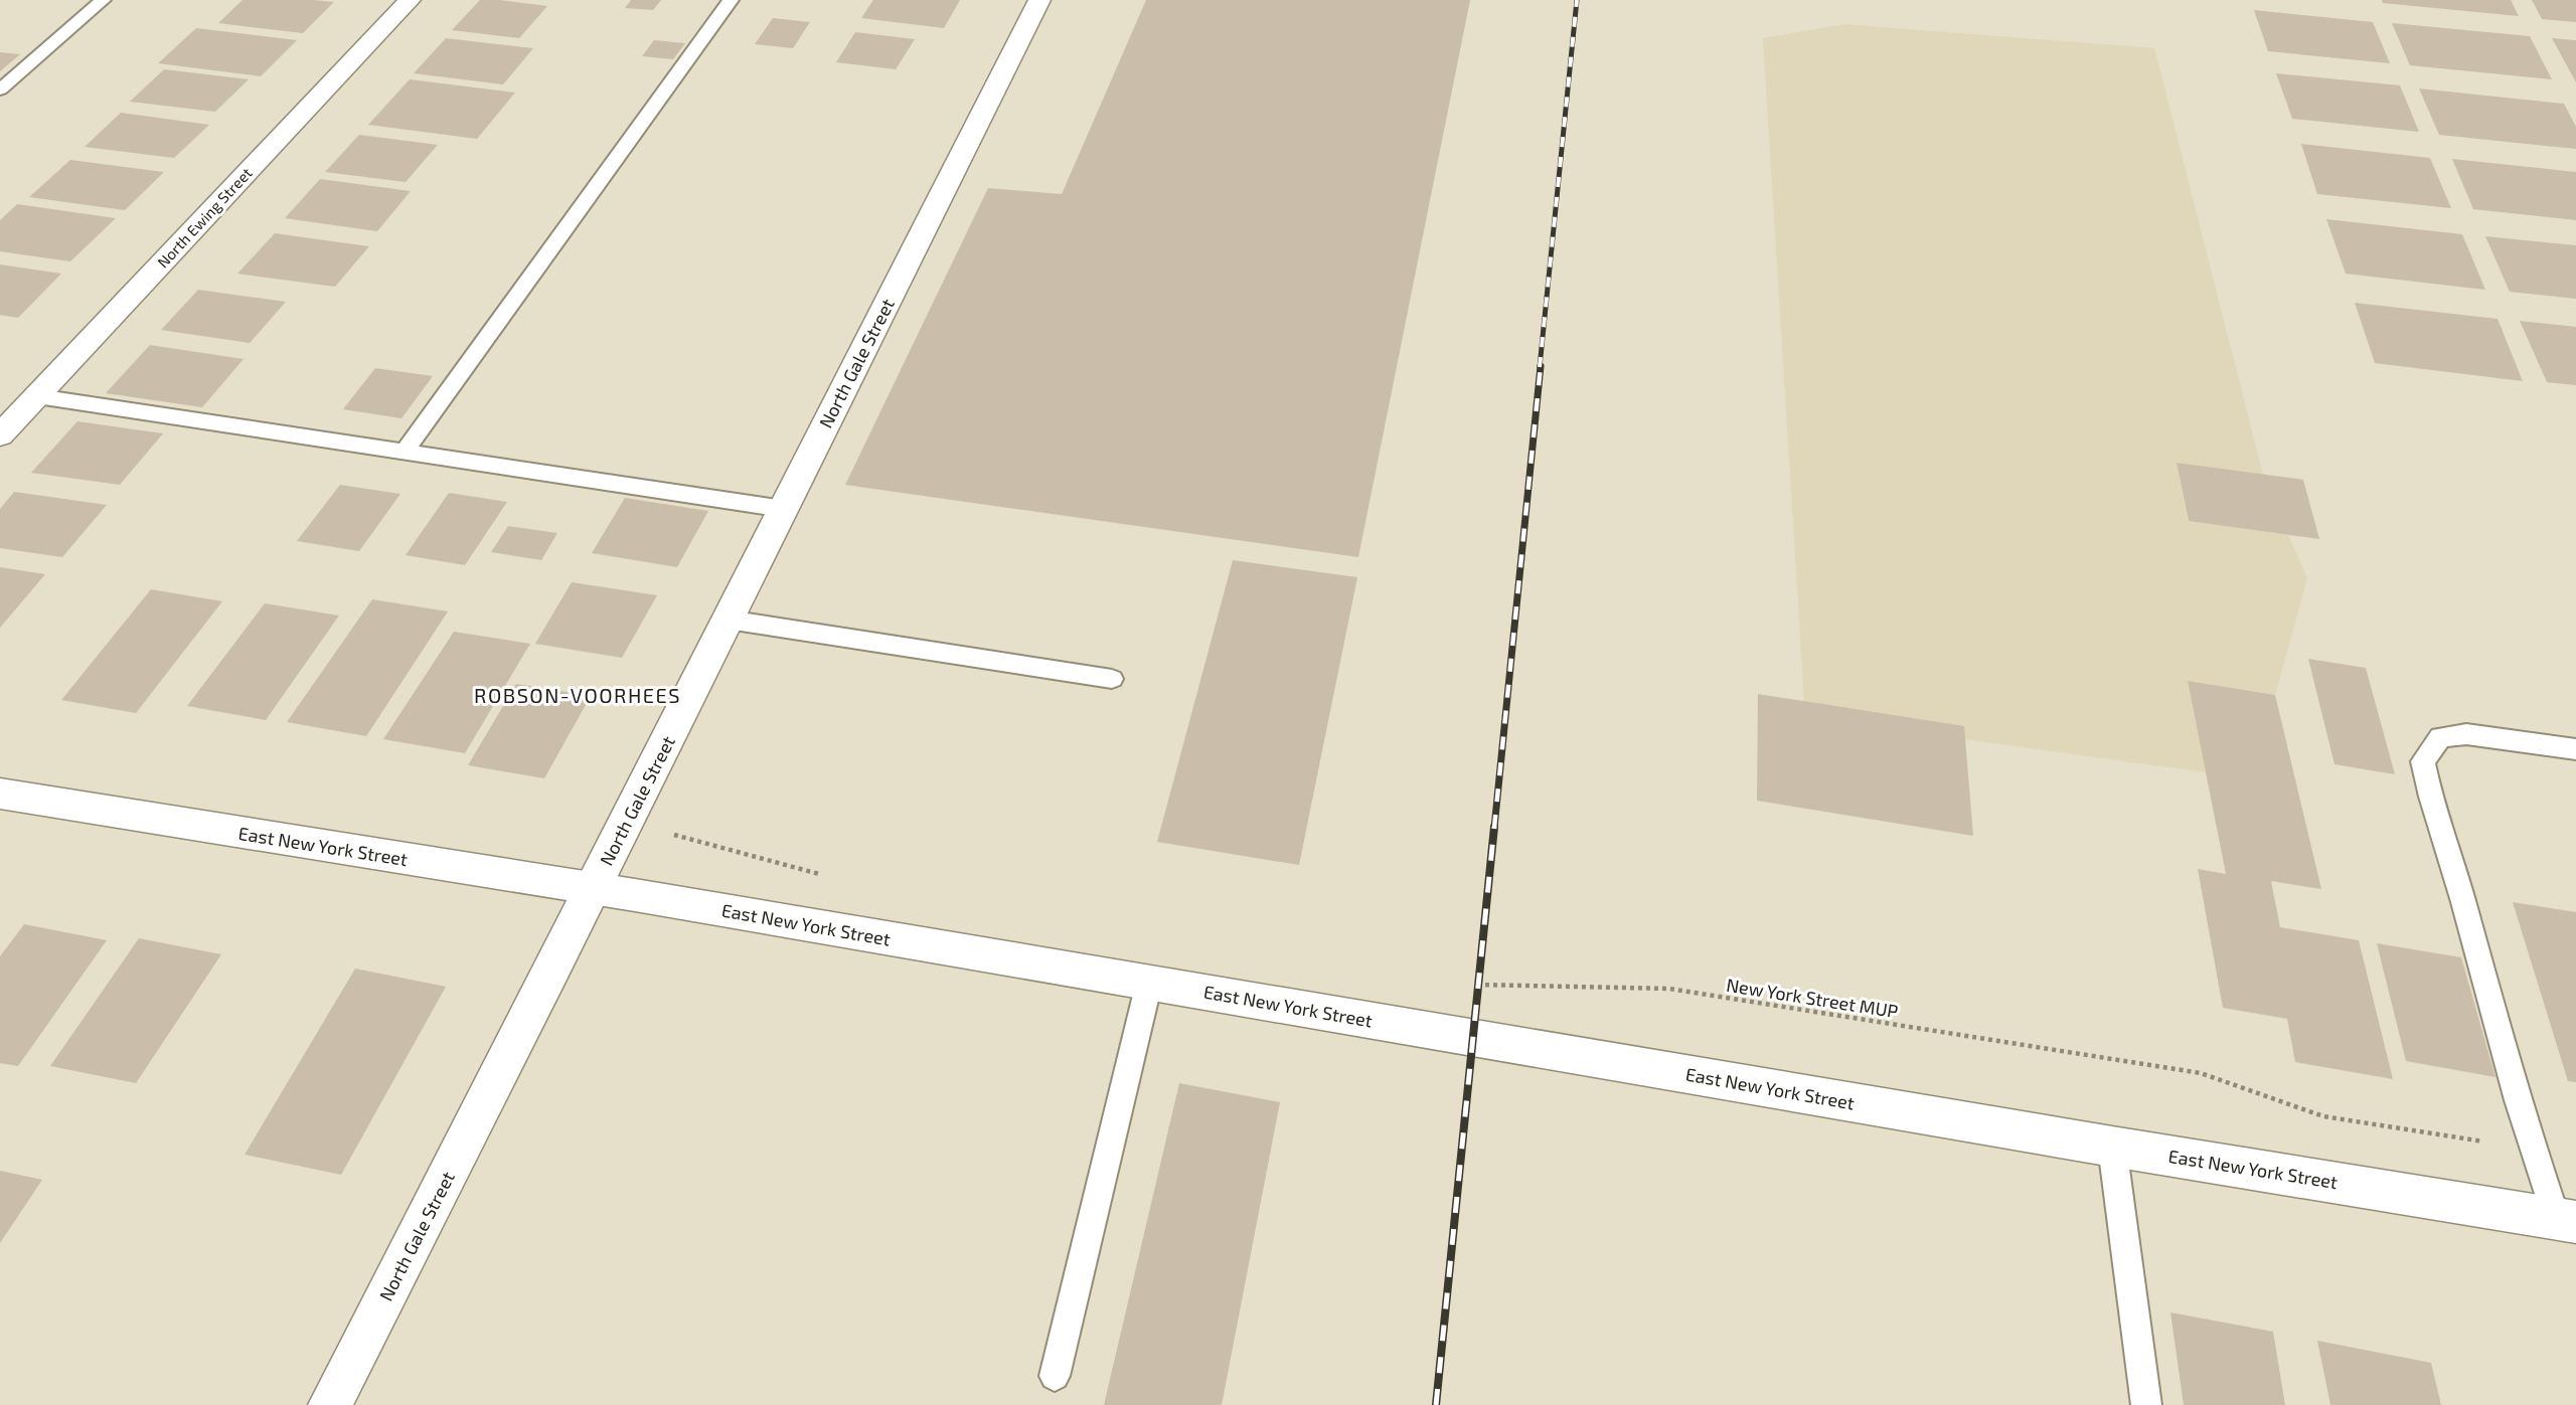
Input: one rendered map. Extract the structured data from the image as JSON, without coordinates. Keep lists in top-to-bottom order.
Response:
{
  "streets": {
    "street": ["North Ewing Street", "North Gale Street", "East New York Street"],
    "path": ["New York Street MUP"]
  },
  "crossings": [
    ["North Gale Street", "East New York Street"]
  ],
  "districts": ["ROBSON-VOORHEES"]
}
